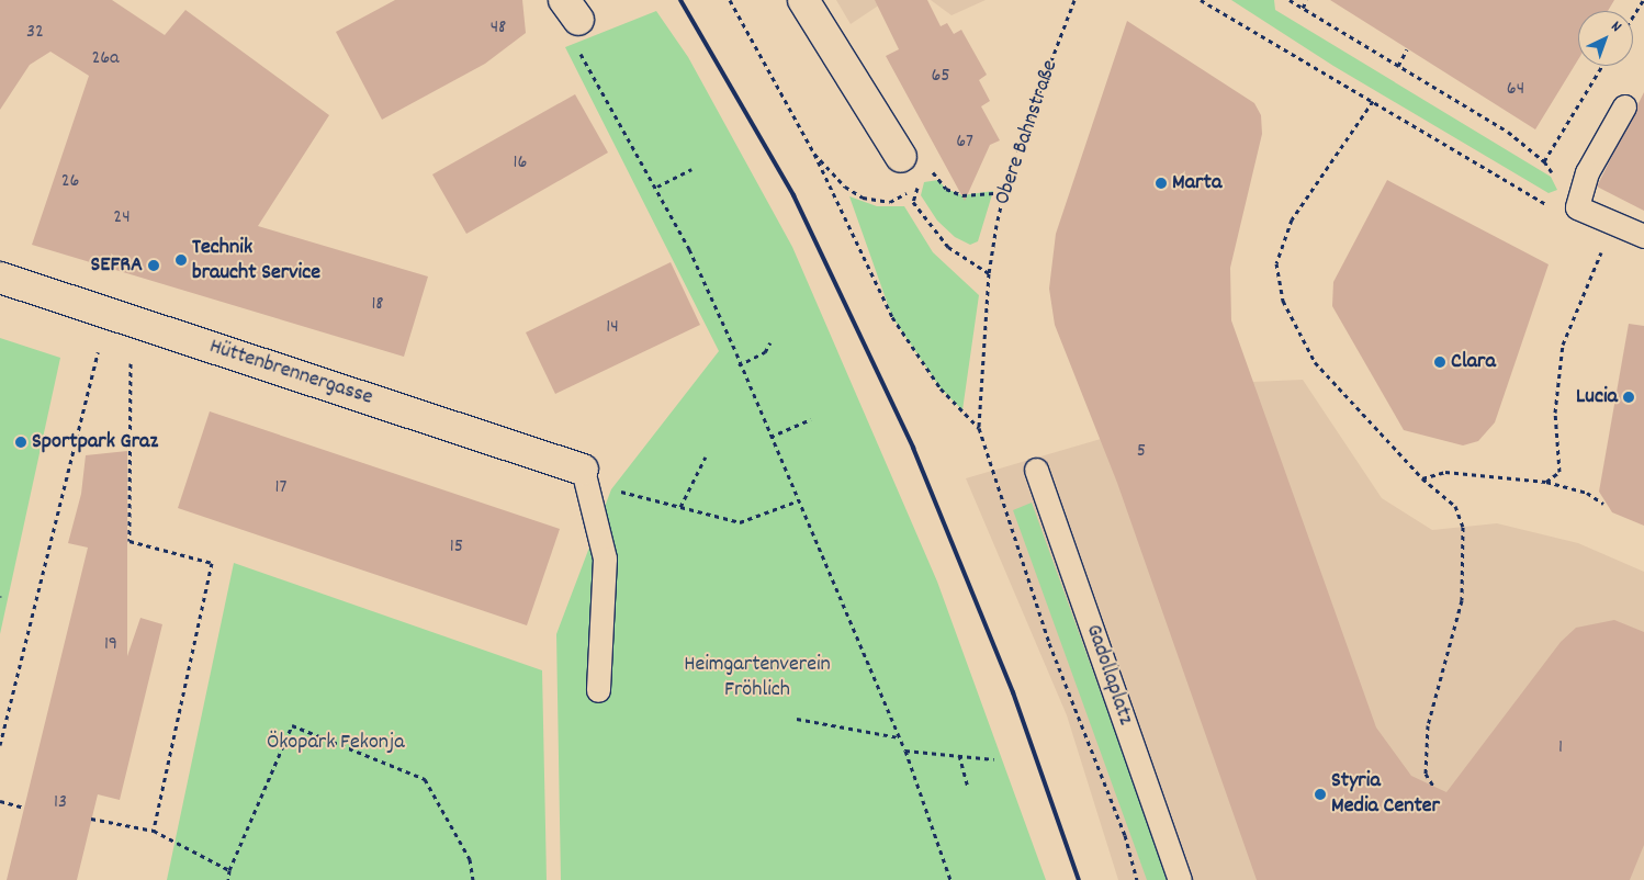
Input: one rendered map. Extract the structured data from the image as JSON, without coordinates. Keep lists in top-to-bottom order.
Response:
{
  "streets": {
    "street": ["Hüttenbrennergasse"],
    "lane": ["Gadollaplatz"],
    "path": ["Obere Bahnstraße"]
  },
  "parks": ["Heimgartenverein Fröhlich", "Ökopark Fekonja"],
  "places": [
    "Marta",
    "Technik braucht Service",
    "SEFRA",
    "Clara",
    "Lucia",
    "Sportpark Graz",
    "Styria Media Center"
  ],
  "house_numbers": [
    "48",
    "32",
    "26a",
    "65",
    "64",
    "67",
    "16",
    "26",
    "24",
    "18",
    "14",
    "5",
    "17",
    "15",
    "19",
    "1",
    "13"
  ],
  "north": "top right"
}
